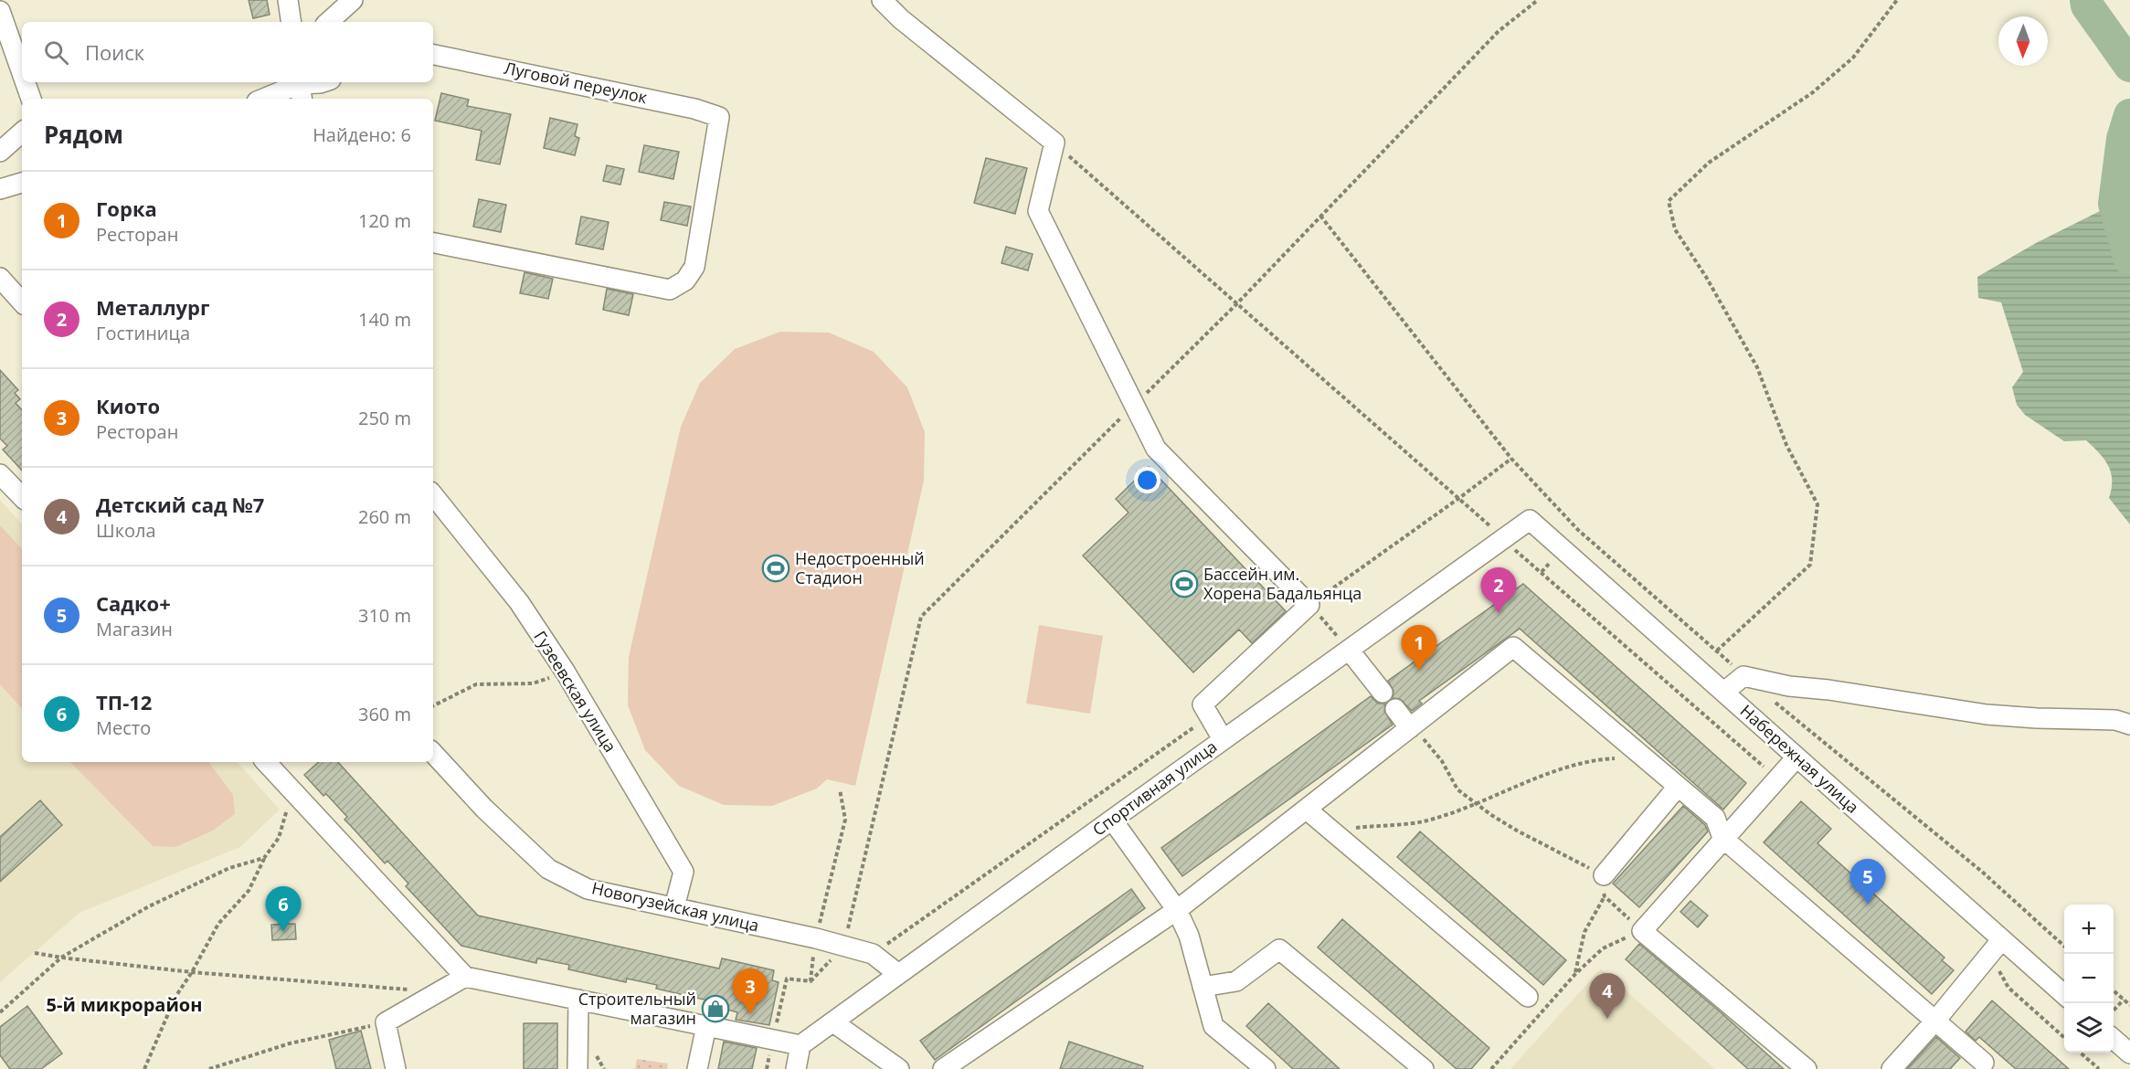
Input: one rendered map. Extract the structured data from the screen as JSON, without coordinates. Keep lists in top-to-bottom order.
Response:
{
  "streets": {
    "street": [
      "Луговой переулок",
      "Гузеевская улица",
      "Набережная улица",
      "Спортивная улица",
      "Новогузейская улица"
    ]
  },
  "crossings": [
    ["Гузеевская улица", "Новогузейская улица"],
    ["Набережная улица", "Спортивная улица"],
    ["Спортивная улица", "Новогузейская улица"]
  ],
  "districts": ["5-й микрорайон"],
  "places": {
    "sports": ["Недостроенный Стадион", "Бассейн им. Хорена Бадальянца"],
    "shop": ["Строительный магазин"]
  },
  "north": "bottom",
  "page": {
    "search": "Поиск",
    "heading": ["Рядом", "Найдено: 6"],
    "list": [
      {
        "mark": "1",
        "name": "Горка",
        "note": "Ресторан",
        "value": "120 m"
      },
      {
        "mark": "2",
        "name": "Металлург",
        "note": "Гостиница",
        "value": "140 m"
      },
      {
        "mark": "3",
        "name": "Киото",
        "note": "Ресторан",
        "value": "250 m"
      },
      {
        "mark": "4",
        "name": "Детский сад №7",
        "note": "Школа",
        "value": "260 m"
      },
      {
        "mark": "5",
        "name": "Садко+",
        "note": "Магазин",
        "value": "310 m"
      },
      {
        "mark": "6",
        "name": "ТП-12",
        "note": "Место",
        "value": "360 m"
      }
    ],
    "pins": [
      "2",
      "1",
      "5",
      "6",
      "3",
      "4"
    ],
    "map_buttons": ["+", "−"]
  }
}
